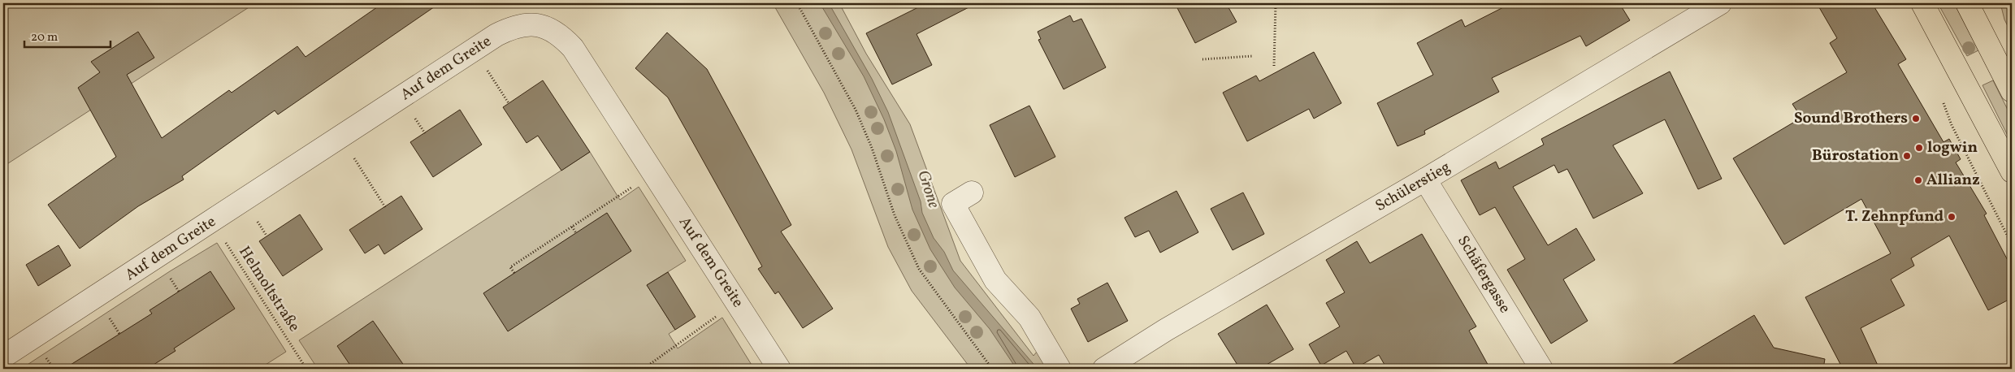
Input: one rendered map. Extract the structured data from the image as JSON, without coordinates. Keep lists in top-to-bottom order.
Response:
{
  "streets": {
    "street": ["Auf dem Greite", "Schülerstieg", "Schäfergasse"],
    "path": ["Helmoltstraße"]
  },
  "crossings": [
    ["Auf dem Greite", "Helmoltstraße"],
    ["Schülerstieg", "Schäfergasse"]
  ],
  "water": ["Grone"],
  "places": [
    "Sound Brothers",
    "logwin",
    "Bürostation",
    "Allianz",
    "T. Zehnpfund"
  ],
  "scale_bar": "20 m"
}
